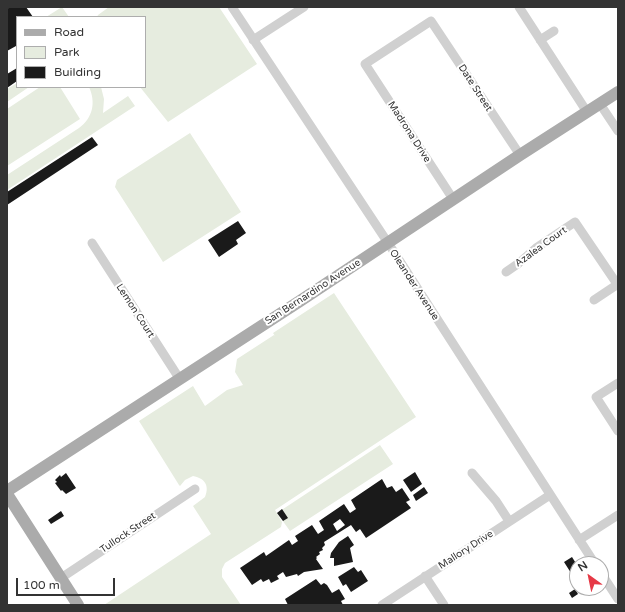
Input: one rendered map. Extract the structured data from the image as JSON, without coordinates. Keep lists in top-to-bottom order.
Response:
{
  "streets": {
    "main road": ["San Bernardino Avenue"],
    "street": [
      "Date Street",
      "Madrona Drive",
      "Azalea Court",
      "Oleander Avenue",
      "Lemon Court",
      "Tullock Street",
      "Mallory Drive"
    ]
  },
  "crossings": [
    ["Date Street", "Madrona Drive"],
    ["Date Street", "San Bernardino Avenue"],
    ["Madrona Drive", "San Bernardino Avenue"],
    ["Oleander Avenue", "San Bernardino Avenue"],
    ["Oleander Avenue", "Mallory Drive"],
    ["San Bernardino Avenue", "Lemon Court"]
  ],
  "legend": ["Road", "Park", "Building"],
  "scale_bar": "100 m",
  "north": "top left"
}
